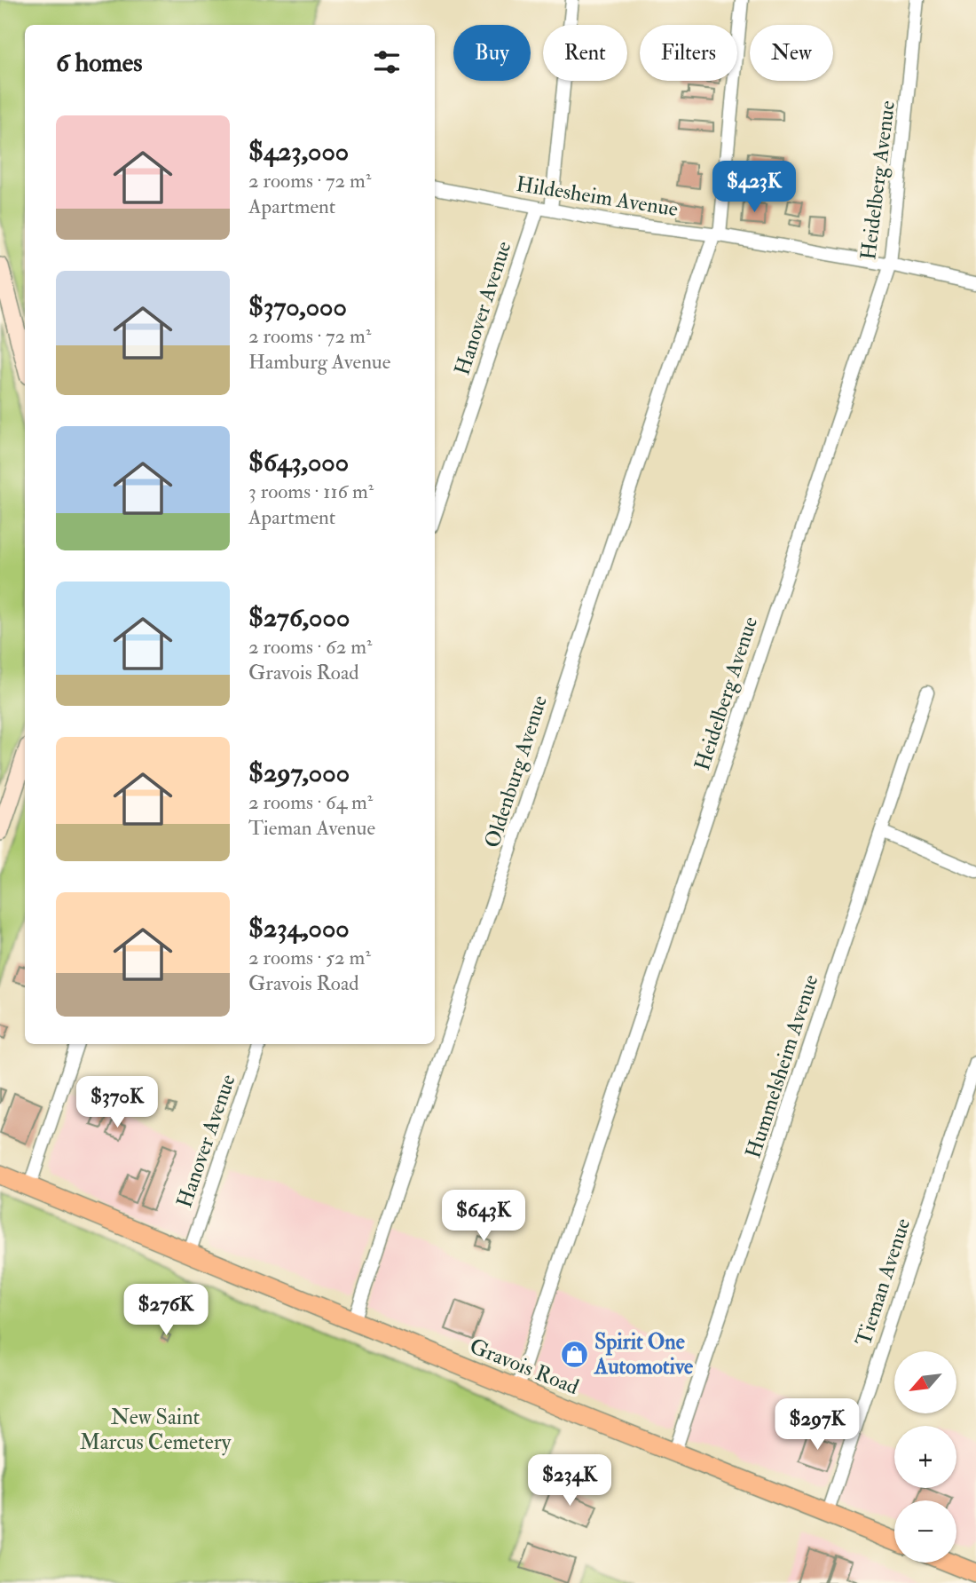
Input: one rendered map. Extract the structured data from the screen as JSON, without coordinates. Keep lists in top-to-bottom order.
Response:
{
  "streets": {
    "main road": ["Gravois Road"],
    "street": [
      "Heidelberg Avenue",
      "Hildesheim Avenue",
      "Hanover Avenue",
      "Oldenburg Avenue",
      "Hummelsheim Avenue",
      "Tieman Avenue"
    ]
  },
  "crossings": [
    ["Heidelberg Avenue", "Hildesheim Avenue"],
    ["Heidelberg Avenue", "Gravois Road"],
    ["Hildesheim Avenue", "Hanover Avenue"],
    ["Hildesheim Avenue", "Oldenburg Avenue"],
    ["Hanover Avenue", "Gravois Road"],
    ["Oldenburg Avenue", "Gravois Road"],
    ["Hummelsheim Avenue", "Gravois Road"],
    ["Tieman Avenue", "Gravois Road"]
  ],
  "parks": ["New Saint Marcus Cemetery"],
  "places": {
    "shop": ["Spirit One Automotive"]
  },
  "north": "bottom left",
  "page": {
    "chip": [
      "Buy",
      "Rent",
      "Filters",
      "New"
    ],
    "heading": "6 homes",
    "list": [
      {
        "name": "$423,000",
        "note": "2 rooms · 72 m² · Apartment"
      },
      {
        "name": "$370,000",
        "note": "2 rooms · 72 m² · Hamburg Avenue"
      },
      {
        "name": "$643,000",
        "note": "3 rooms · 116 m² · Apartment"
      },
      {
        "name": "$276,000",
        "note": "2 rooms · 62 m² · Gravois Road"
      },
      {
        "name": "$297,000",
        "note": "2 rooms · 64 m² · Tieman Avenue"
      },
      {
        "name": "$234,000",
        "note": "2 rooms · 52 m² · Gravois Road"
      }
    ],
    "price": [
      "$423K",
      "$370K",
      "$643K",
      "$276K",
      "$297K",
      "$234K"
    ],
    "map_buttons": ["+", "−"]
  }
}
